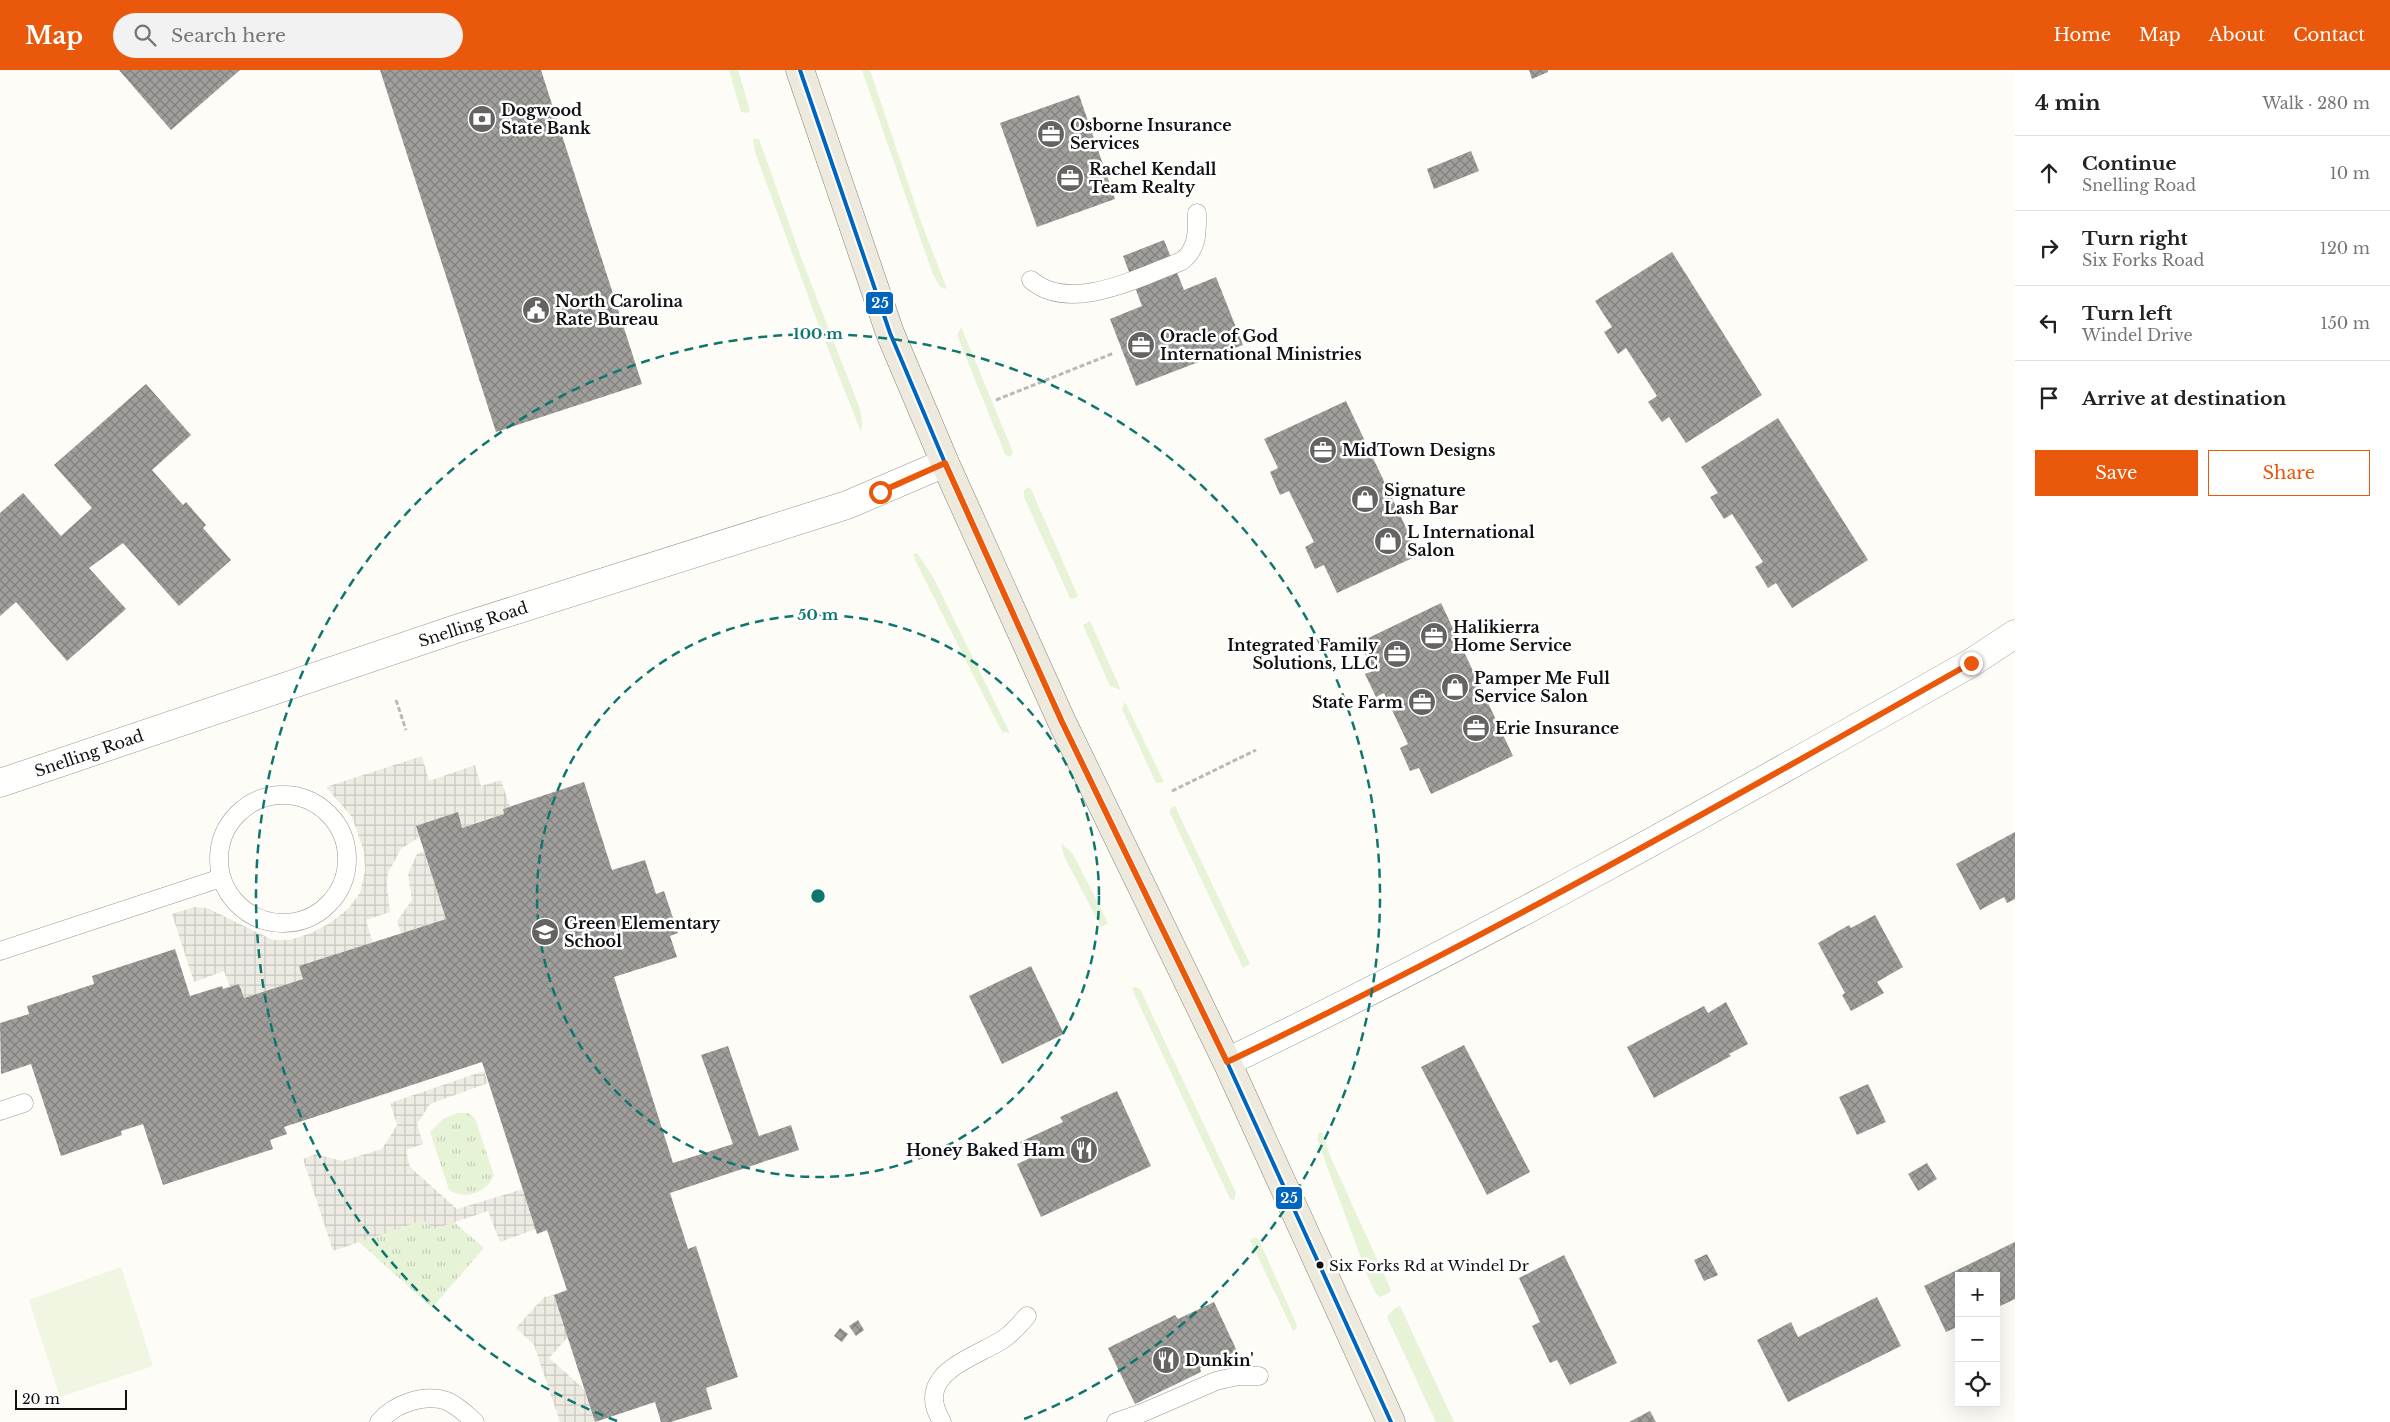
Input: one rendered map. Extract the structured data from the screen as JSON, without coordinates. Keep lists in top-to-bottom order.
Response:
{
  "streets": {
    "street": ["Snelling Road"]
  },
  "places": {
    "bank": ["Dogwood State Bank"],
    "office": [
      "Osborne Insurance Services",
      "Rachel Kendall Team Realty",
      "Oracle of God International Ministries",
      "MidTown Designs",
      "Halikierra Home Service",
      "Integrated Family Solutions, LLC",
      "State Farm",
      "Erie Insurance"
    ],
    "public building": ["North Carolina Rate Bureau"],
    "shop": ["Signature Lash Bar", "L International Salon", "Pamper Me Full Service Salon"],
    "school or university": ["Green Elementary School"],
    "restaurant": ["Honey Baked Ham", "Dunkin'"],
    "other": ["Six Forks Rd at Windel Dr"]
  },
  "lines": ["transit line 25"],
  "scale_bar": "20 m",
  "page": {
    "header": "Map",
    "search": "Search here",
    "nav": [
      "Home",
      "Map",
      "About",
      "Contact"
    ],
    "heading": ["4 min", "Walk · 280 m"],
    "list": [
      ["Continue", "Snelling Road", "10 m"],
      ["Turn right", "Six Forks Road", "120 m"],
      ["Turn left", "Windel Drive", "150 m"],
      "Arrive at destination"
    ],
    "buttons": ["Save", "Share"],
    "map_buttons": ["+", "−"],
    "scale": "20 m"
  },
  "rings": ["100 m", "50 m"]
}
